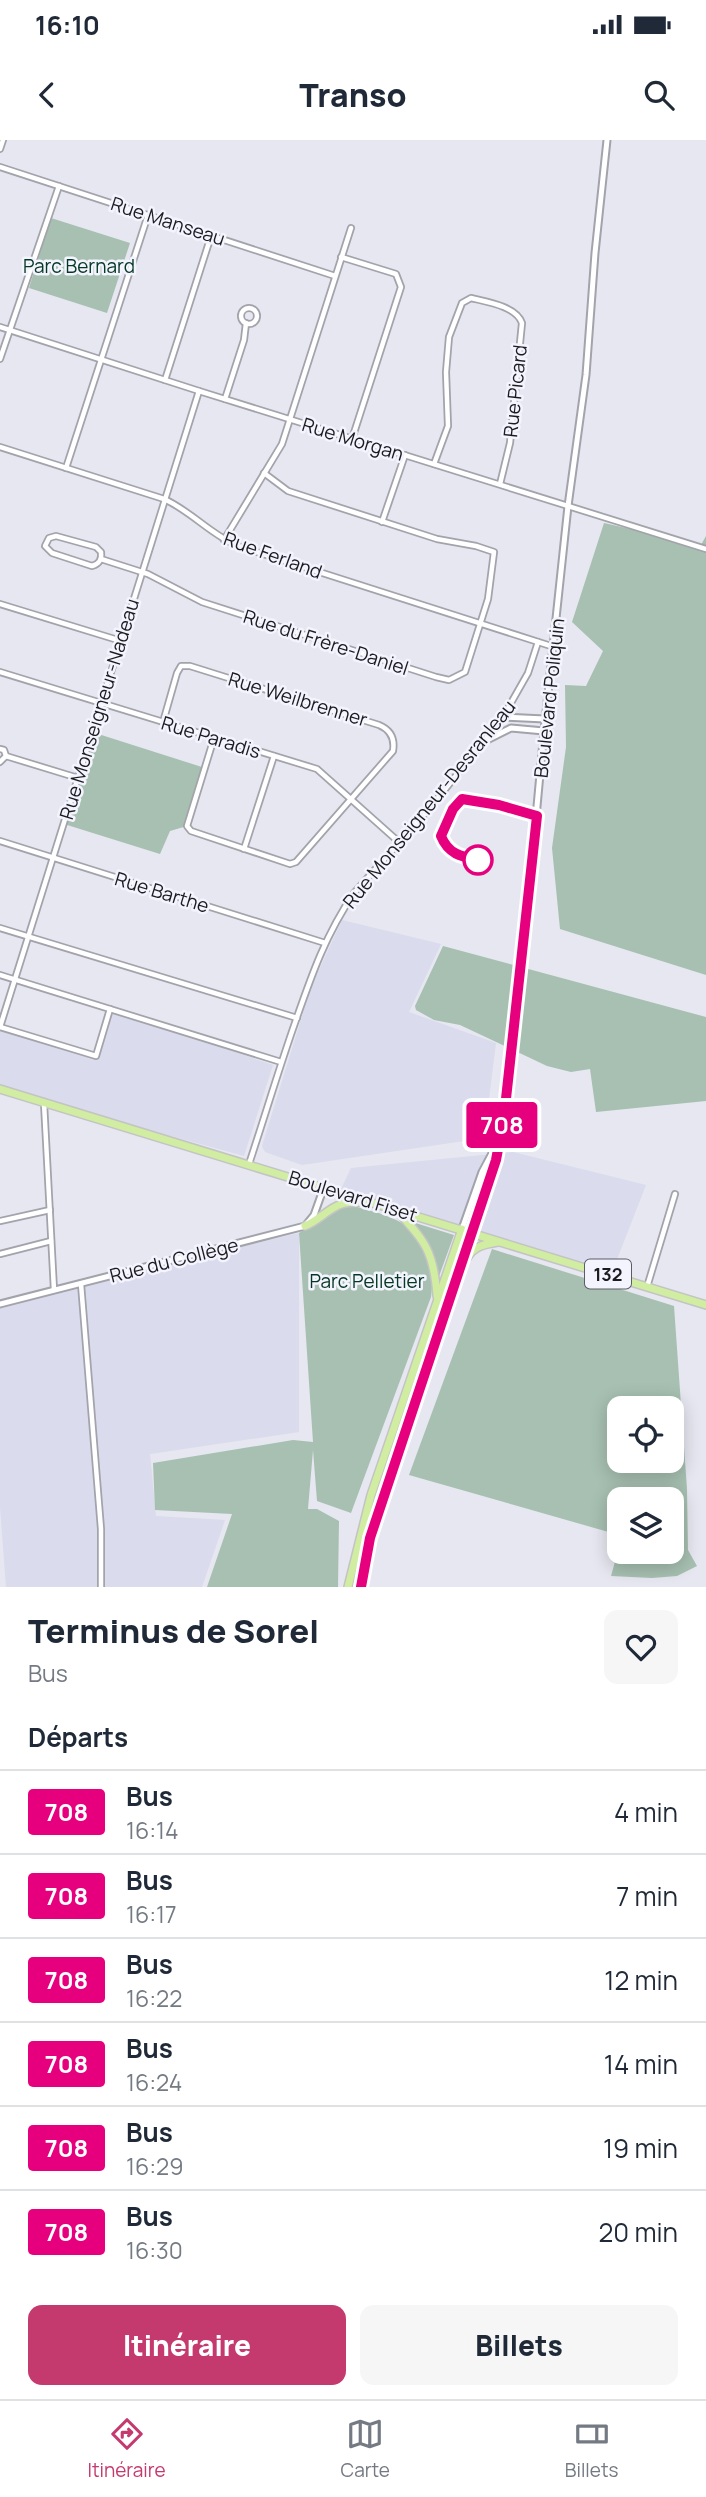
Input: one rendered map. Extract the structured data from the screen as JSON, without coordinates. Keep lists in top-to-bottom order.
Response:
{
  "streets": {
    "main road": ["Boulevard Poliquin", "Boulevard Fiset", "132"],
    "street": [
      "Rue Manseau",
      "Rue Picard",
      "Rue Morgan",
      "Rue Ferland",
      "Rue du Frère-Daniel",
      "Rue Weilbrenner",
      "Rue Monseigneur-Nadeau",
      "Rue Paradis",
      "Rue Monseigneur-Desranleau",
      "Rue Barthe",
      "Rue du Collège"
    ]
  },
  "crossings": [
    ["Rue Picard", "Rue Morgan"],
    ["Rue Morgan", "Boulevard Poliquin"],
    ["Rue Morgan", "Rue Monseigneur-Nadeau"],
    ["Rue Ferland", "Rue du Frère-Daniel"],
    ["Rue Ferland", "Boulevard Poliquin"],
    ["Rue Ferland", "Rue Monseigneur-Nadeau"],
    ["Rue Ferland", "Rue Monseigneur-Desranleau"],
    ["Rue du Frère-Daniel", "Rue Monseigneur-Nadeau"],
    ["Boulevard Poliquin", "Boulevard Fiset"],
    ["Rue Weilbrenner", "Rue Paradis"],
    ["Rue Monseigneur-Nadeau", "Rue Paradis"],
    ["Rue Monseigneur-Nadeau", "Rue Barthe"],
    ["Rue Paradis", "Rue Monseigneur-Desranleau"],
    ["Rue Monseigneur-Desranleau", "Rue Barthe"],
    ["Rue Monseigneur-Desranleau", "Boulevard Fiset"]
  ],
  "parks": ["Parc Bernard", "Parc Pelletier"],
  "lines": ["bus line 708"],
  "page": {
    "status": "16:10",
    "header": "Transo",
    "on_map": "708",
    "heading": [
      ["Terminus de Sorel", "Bus"],
      "Départs"
    ],
    "list": [
      {
        "mark": "708",
        "name": "Bus",
        "note": "16:14",
        "value": "4 min"
      },
      {
        "mark": "708",
        "name": "Bus",
        "note": "16:17",
        "value": "7 min"
      },
      {
        "mark": "708",
        "name": "Bus",
        "note": "16:22",
        "value": "12 min"
      },
      {
        "mark": "708",
        "name": "Bus",
        "note": "16:24",
        "value": "14 min"
      },
      {
        "mark": "708",
        "name": "Bus",
        "note": "16:29",
        "value": "19 min"
      },
      {
        "mark": "708",
        "name": "Bus",
        "note": "16:30",
        "value": "20 min"
      }
    ],
    "buttons": ["Itinéraire", "Billets"],
    "tabs": ["Itinéraire", "Carte", "Billets"]
  }
}
